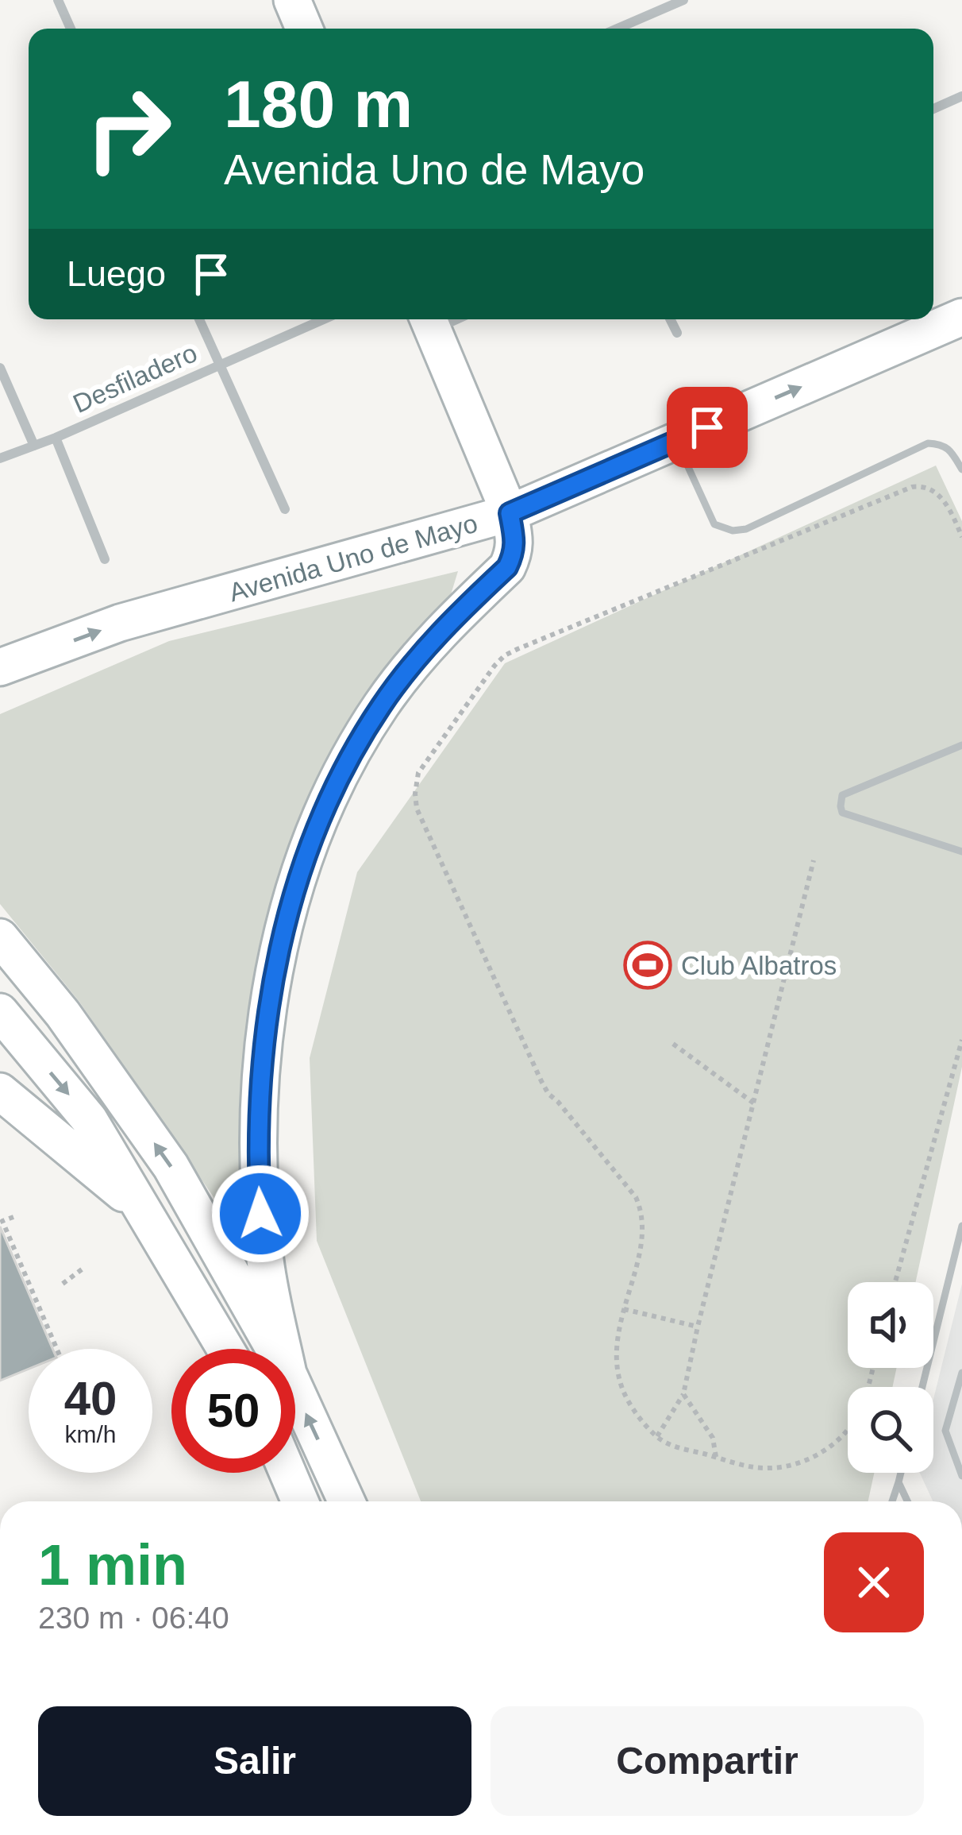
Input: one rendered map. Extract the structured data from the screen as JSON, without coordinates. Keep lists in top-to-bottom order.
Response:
{
  "streets": {
    "main road": ["Avenida Uno de Mayo"],
    "street": ["Desfiladero"]
  },
  "one_way": ["Avenida Uno de Mayo"],
  "places": {
    "sports": ["Club Albatros"]
  },
  "page": {
    "turn": ["180 m", "Avenida Uno de Mayo"],
    "then": "Luego",
    "speed": "40 km/h",
    "limit": "50",
    "heading": ["1 min", "230 m · 06:40"],
    "buttons": ["Salir", "Compartir"]
  }
}
